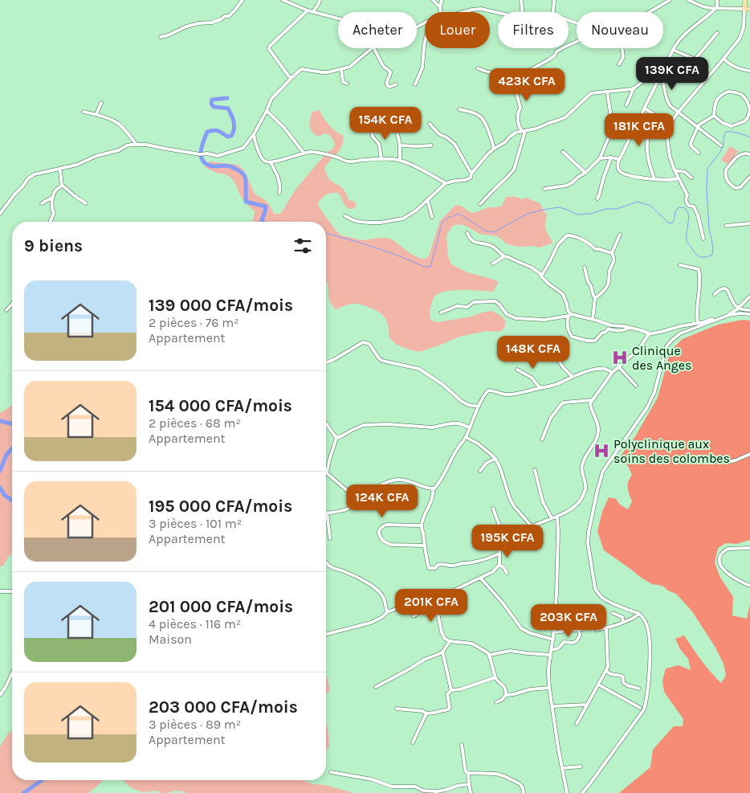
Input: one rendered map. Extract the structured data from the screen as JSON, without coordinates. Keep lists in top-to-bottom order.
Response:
{
  "places": {
    "hospital": ["Clinique des Anges", "Polyclinique aux soins des colombes"]
  },
  "page": {
    "chip": [
      "Acheter",
      "Louer",
      "Filtres",
      "Nouveau"
    ],
    "price": [
      "139K CFA",
      "423K CFA",
      "154K CFA",
      "181K CFA",
      "148K CFA",
      "124K CFA",
      "195K CFA",
      "201K CFA",
      "203K CFA"
    ],
    "heading": "9 biens",
    "list": [
      {
        "name": "139 000 CFA/mois",
        "note": "2 pièces · 76 m² · Appartement"
      },
      {
        "name": "154 000 CFA/mois",
        "note": "2 pièces · 68 m² · Appartement"
      },
      {
        "name": "195 000 CFA/mois",
        "note": "3 pièces · 101 m² · Appartement"
      },
      {
        "name": "201 000 CFA/mois",
        "note": "4 pièces · 116 m² · Maison"
      },
      {
        "name": "203 000 CFA/mois",
        "note": "3 pièces · 89 m² · Appartement"
      }
    ]
  }
}
